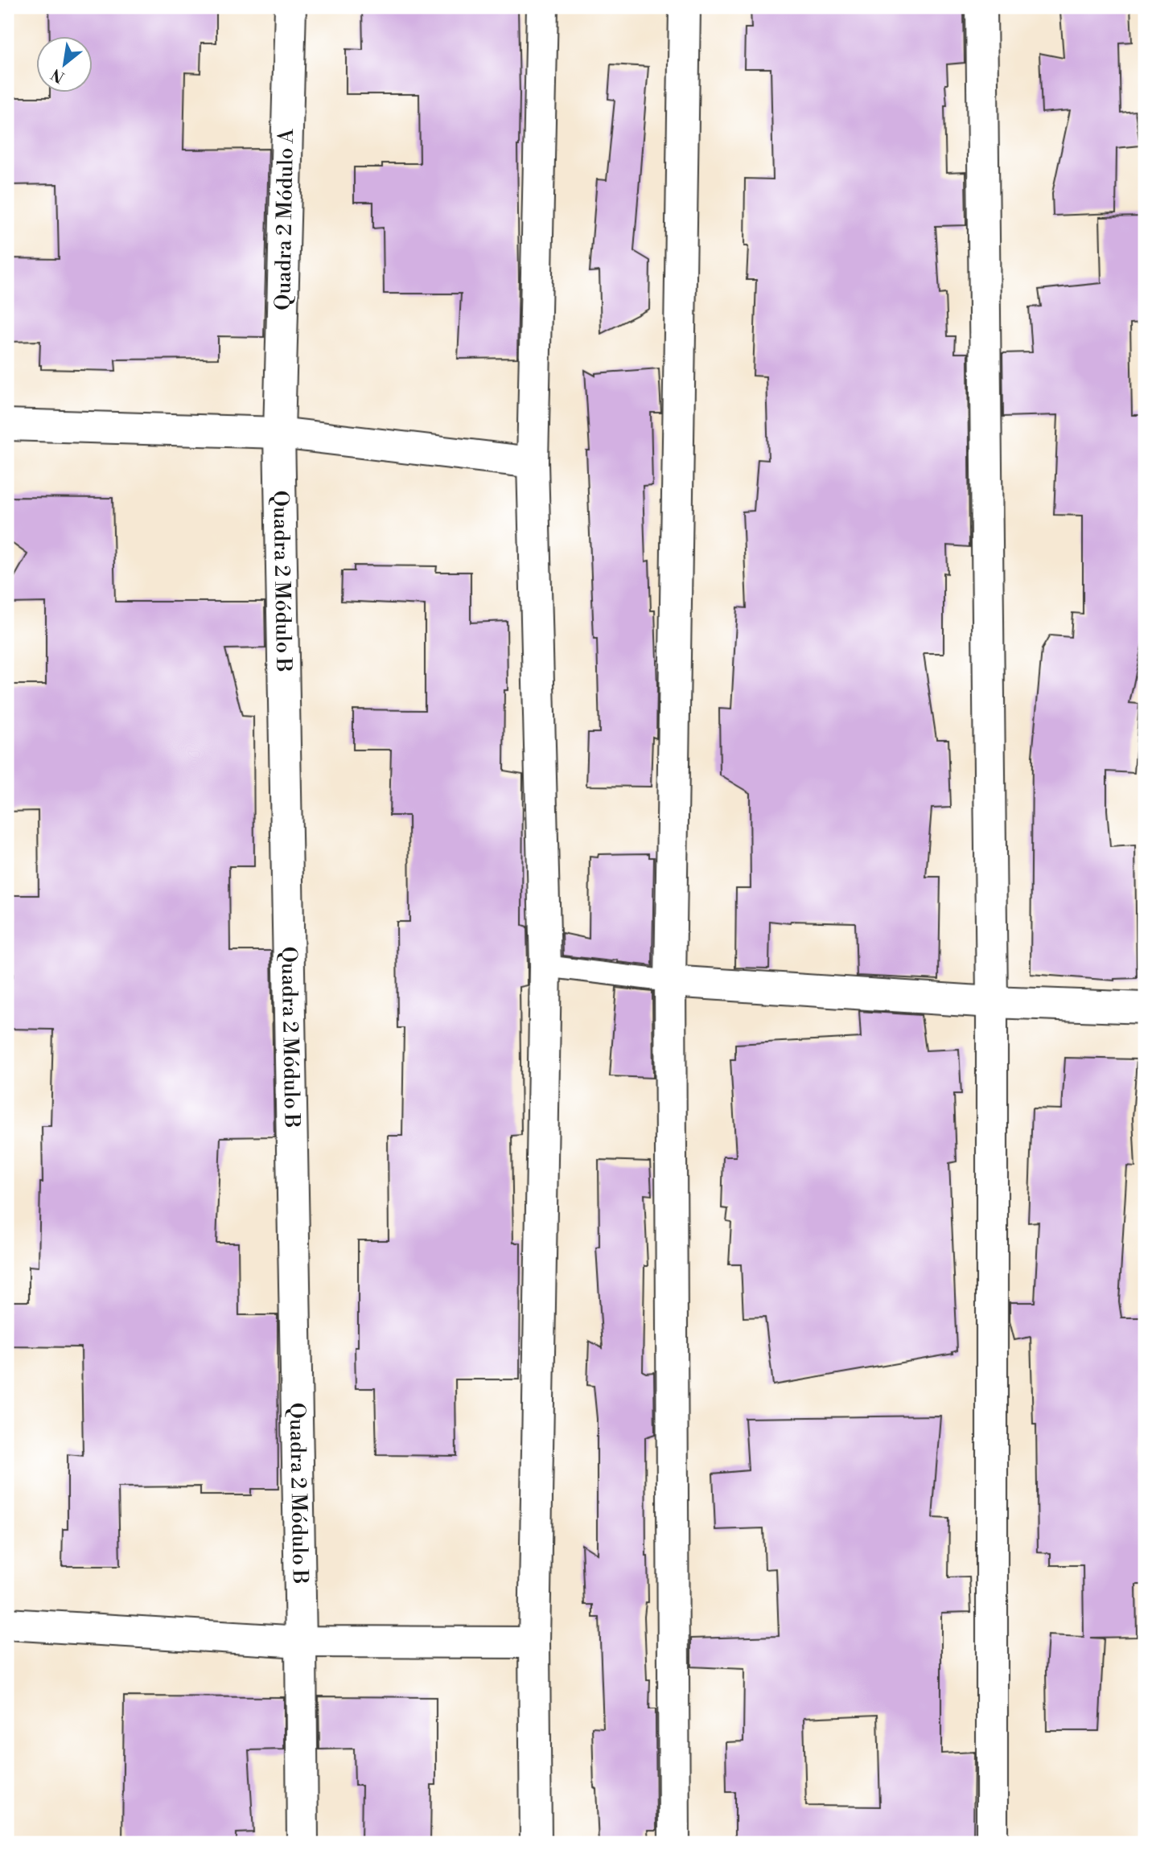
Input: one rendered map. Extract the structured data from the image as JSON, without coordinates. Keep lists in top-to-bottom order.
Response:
{
  "streets": {
    "street": ["Quadra 2 Módulo A", "Quadra 2 Módulo B"]
  },
  "crossings": [
    ["Quadra 2 Módulo A", "Quadra 2 Módulo B"]
  ],
  "north": "bottom left"
}
